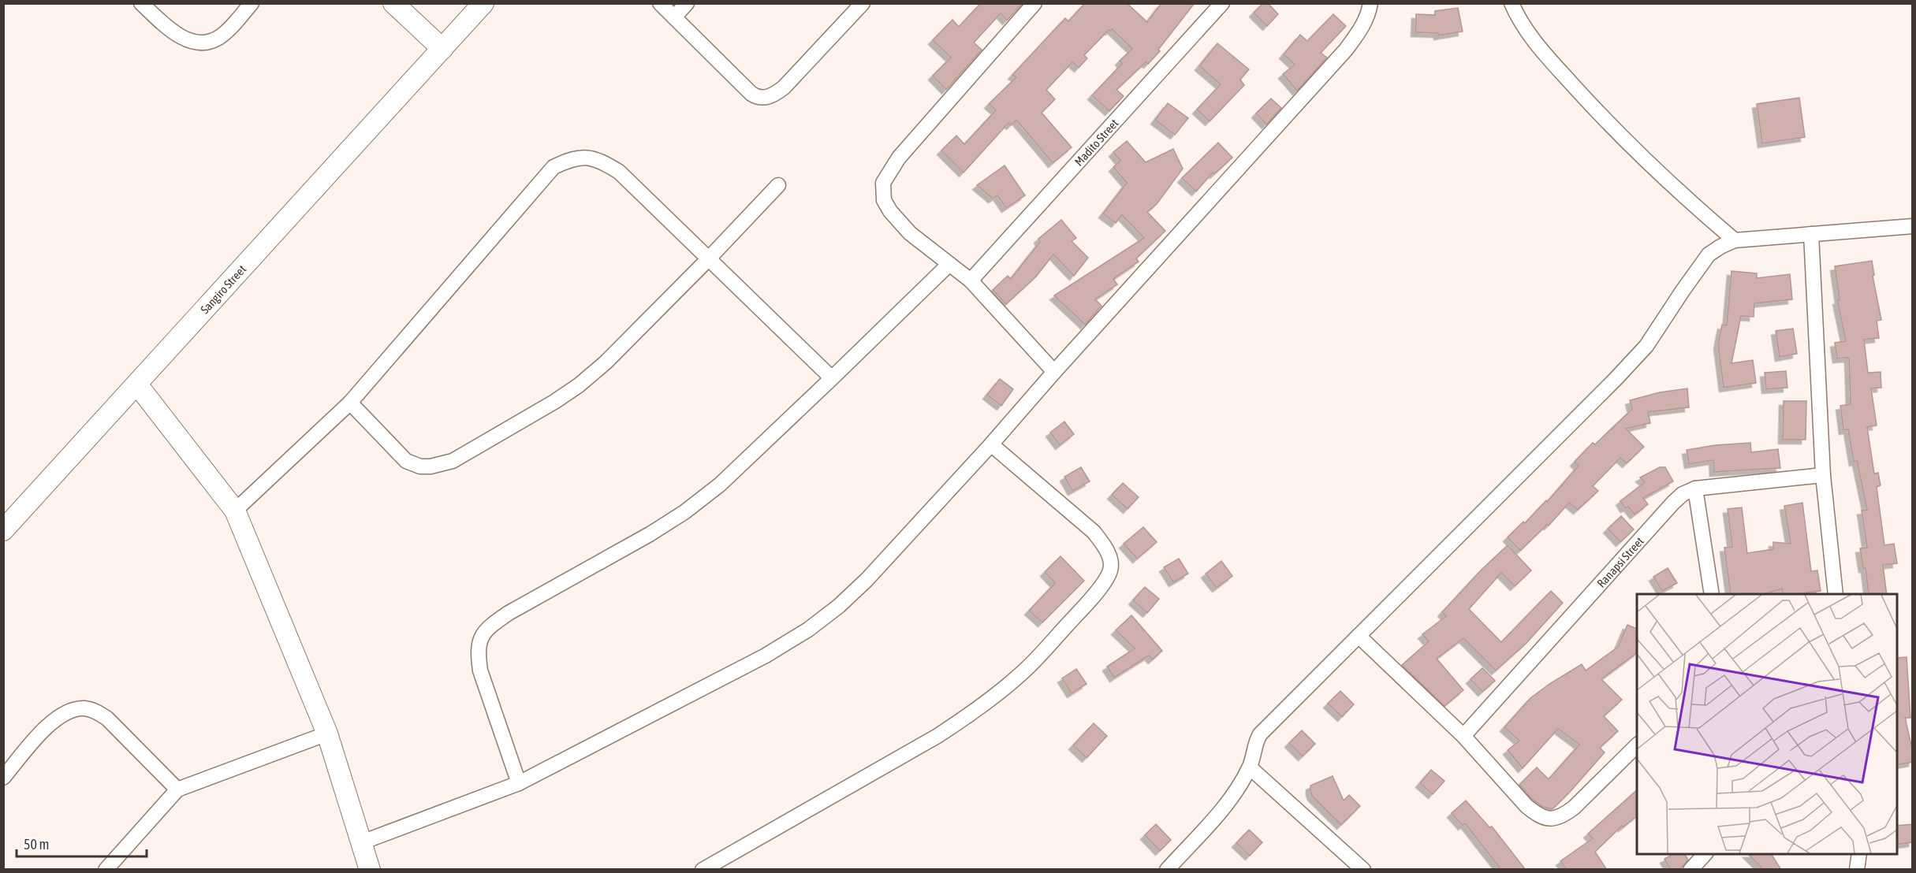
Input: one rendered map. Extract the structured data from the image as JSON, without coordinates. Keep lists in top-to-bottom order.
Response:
{
  "streets": {
    "street": ["Madito Street", "Sangiro Street", "Ranapsi Street"]
  },
  "scale_bar": "50 m"
}
